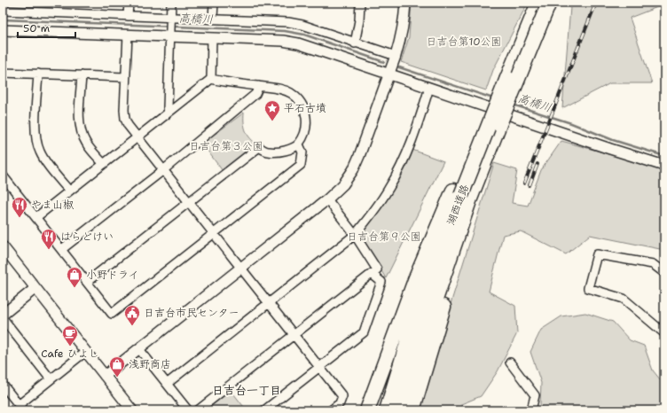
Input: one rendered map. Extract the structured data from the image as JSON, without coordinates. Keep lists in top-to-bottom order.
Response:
{
  "streets": {
    "highway": ["湖西道路"]
  },
  "districts": ["日吉台一丁目"],
  "water": ["高橋川"],
  "parks": ["日吉台第10公園", "日吉台第３公園", "日吉台第９公園"],
  "places": {
    "place": ["平石古墳"],
    "restaurant": ["やま山椒", "はらどけい"],
    "shop": ["小野ドライ", "浅野商店"],
    "public building": ["日吉台市民センター"],
    "cafe": ["Cafe ひよし"]
  },
  "scale_bar": "50 m"
}
